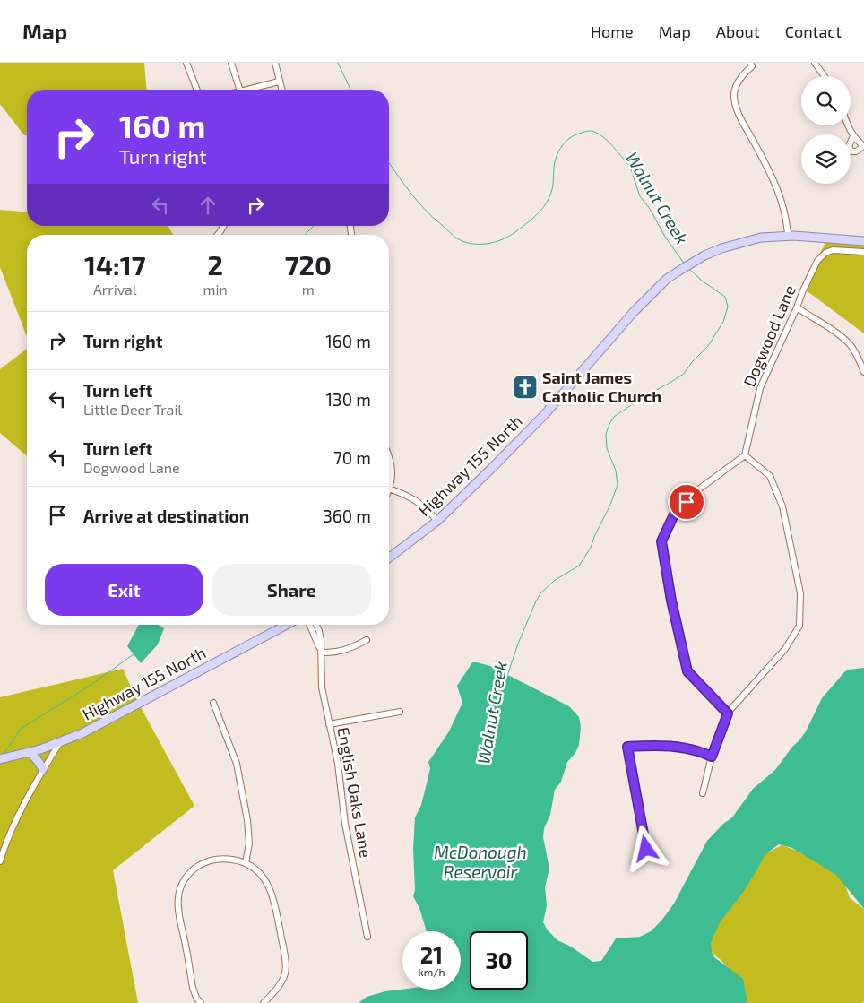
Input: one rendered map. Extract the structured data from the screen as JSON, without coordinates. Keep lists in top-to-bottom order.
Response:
{
  "streets": {
    "main road": ["Highway 155 North"],
    "street": ["Dogwood Lane", "English Oaks Lane"]
  },
  "water": ["Walnut Creek", "McDonough Reservoir"],
  "places": {
    "church": ["Saint James Catholic Church"]
  },
  "page": {
    "header": "Map",
    "nav": [
      "Home",
      "Map",
      "About",
      "Contact"
    ],
    "turn": ["160 m", "Turn right"],
    "eta": [
      "14:17",
      "Arrival",
      "2",
      "min",
      "720",
      "m"
    ],
    "list": [
      {
        "name": "Turn right",
        "value": "160 m"
      },
      {
        "name": "Turn left",
        "note": "Little Deer Trail",
        "value": "130 m"
      },
      {
        "name": "Turn left",
        "note": "Dogwood Lane",
        "value": "70 m"
      },
      {
        "name": "Arrive at destination",
        "value": "360 m"
      }
    ],
    "buttons": ["Exit", "Share"],
    "speed": "21 km/h",
    "limit": "30"
  }
}
